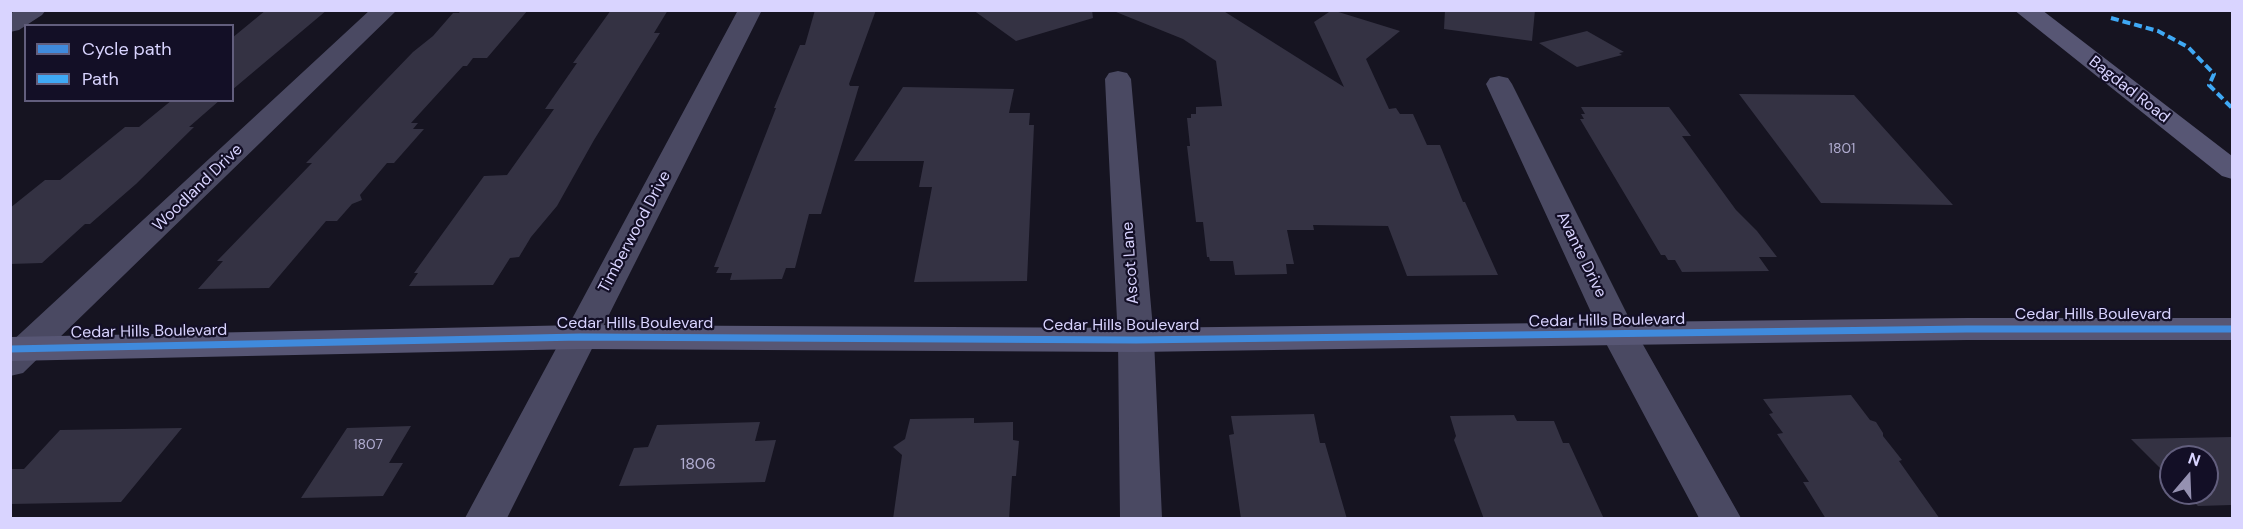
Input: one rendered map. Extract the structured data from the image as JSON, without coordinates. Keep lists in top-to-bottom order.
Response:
{
  "streets": {
    "street": [
      "Bagdad Road",
      "Woodland Drive",
      "Timberwood Drive",
      "Avante Drive",
      "Ascot Lane",
      "Cedar Hills Boulevard"
    ]
  },
  "crossings": [
    ["Woodland Drive", "Cedar Hills Boulevard"],
    ["Timberwood Drive", "Cedar Hills Boulevard"],
    ["Avante Drive", "Cedar Hills Boulevard"],
    ["Ascot Lane", "Cedar Hills Boulevard"]
  ],
  "house_numbers": ["1801", "1807", "1806"],
  "legend": ["Cycle path", "Path"],
  "north": "top"
}
